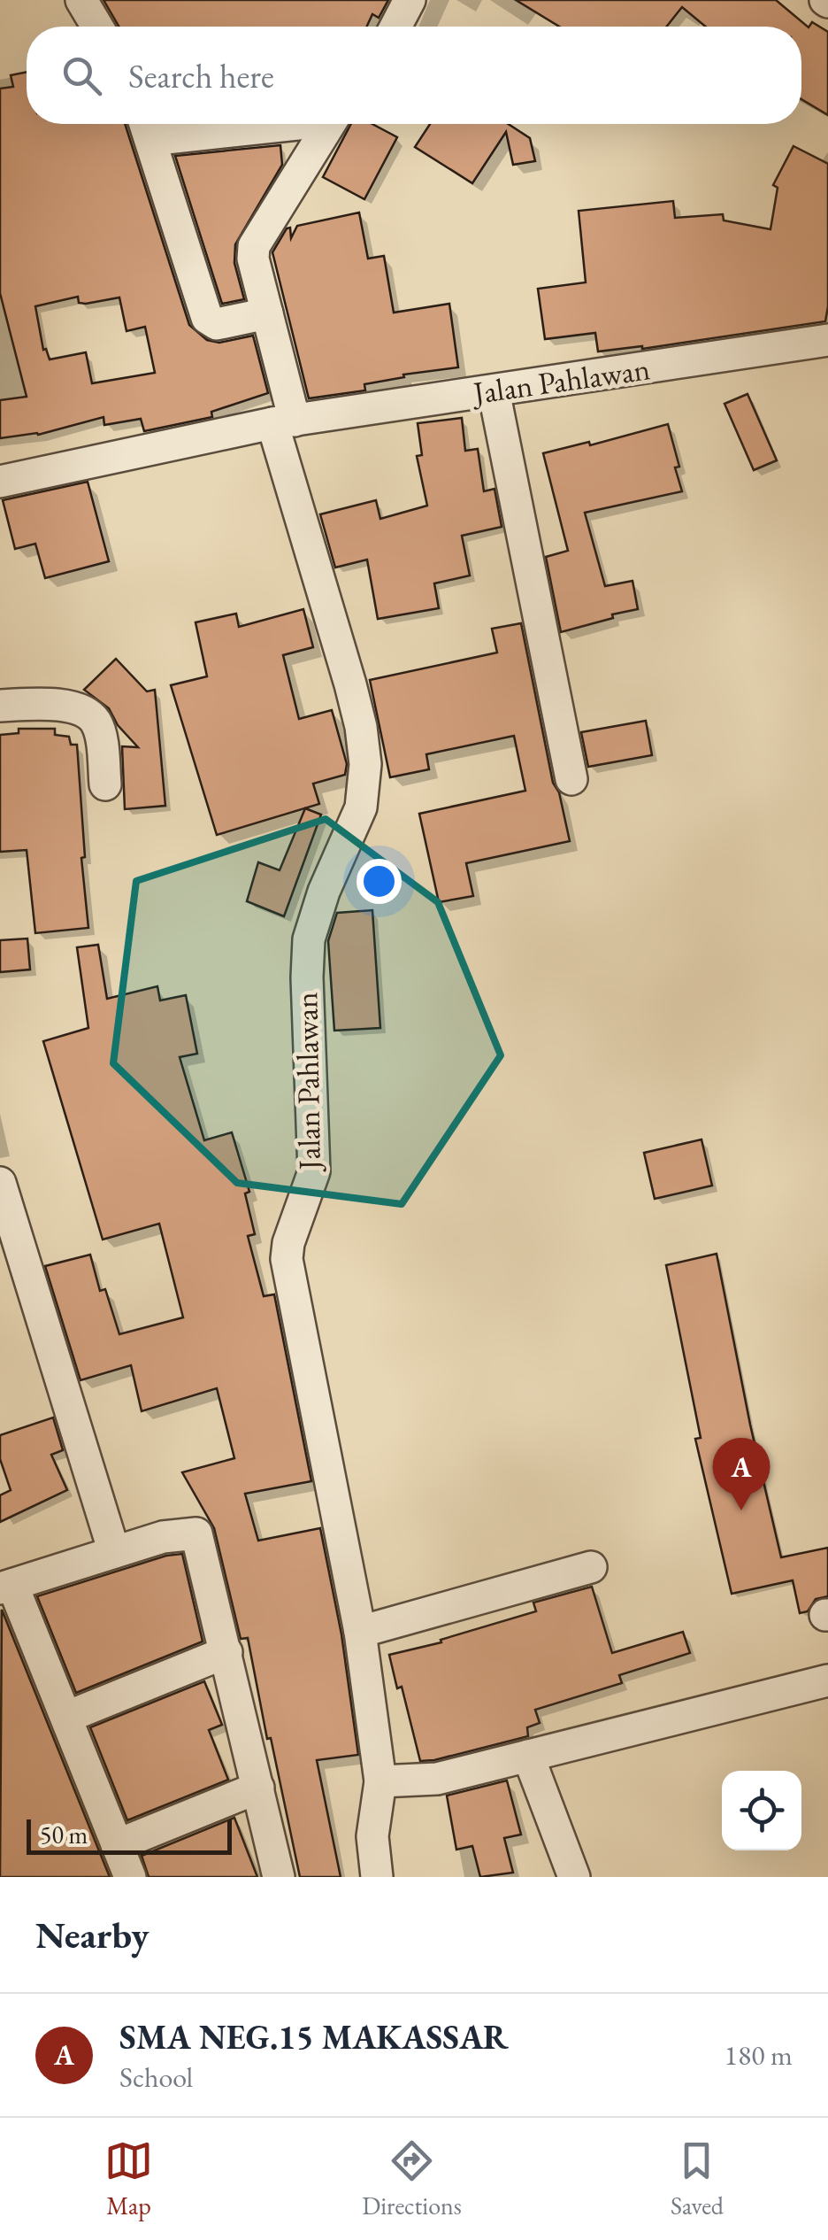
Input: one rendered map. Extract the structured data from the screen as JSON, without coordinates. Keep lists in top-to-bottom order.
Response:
{
  "streets": {
    "street": ["Jalan Pahlawan"]
  },
  "scale_bar": "50 m",
  "page": {
    "search": "Search here",
    "pins": "A",
    "scale": "50 m",
    "heading": "Nearby",
    "list": [
      {
        "mark": "A",
        "name": "SMA NEG.15 MAKASSAR",
        "note": "School",
        "value": "180 m"
      }
    ],
    "nav": ["Map", "Directions", "Saved"]
  }
}
